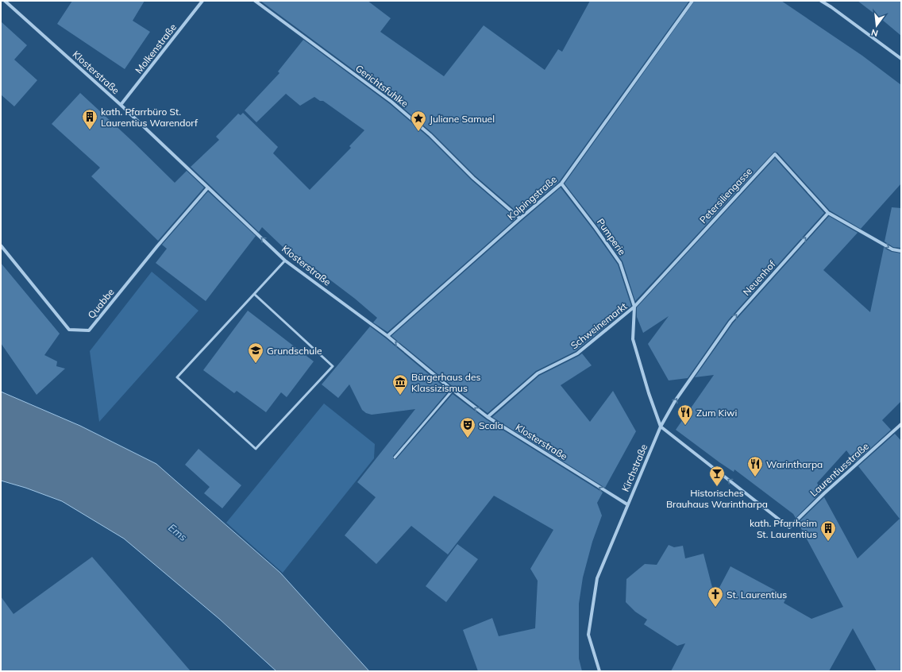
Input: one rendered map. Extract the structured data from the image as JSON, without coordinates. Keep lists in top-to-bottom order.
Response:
{
  "streets": {
    "street": [
      "Molkenstraße",
      "Klosterstraße",
      "Gerichtsfuhlke",
      "Petersiliengasse",
      "Kolpingstraße",
      "Pumperie",
      "Neuenhof",
      "Quabbe",
      "Schweinemarkt",
      "Kirchstraße",
      "Laurentiusstraße"
    ]
  },
  "crossings": [
    ["Molkenstraße", "Klosterstraße"],
    ["Klosterstraße", "Kolpingstraße"],
    ["Klosterstraße", "Quabbe"],
    ["Klosterstraße", "Schweinemarkt"],
    ["Klosterstraße", "Kirchstraße"],
    ["Gerichtsfuhlke", "Kolpingstraße"],
    ["Petersiliengasse", "Pumperie"],
    ["Petersiliengasse", "Neuenhof"],
    ["Petersiliengasse", "Schweinemarkt"],
    ["Kolpingstraße", "Pumperie"],
    ["Pumperie", "Schweinemarkt"],
    ["Neuenhof", "Schweinemarkt"],
    ["Neuenhof", "Kirchstraße"],
    ["Neuenhof", "Laurentiusstraße"],
    ["Schweinemarkt", "Kirchstraße"],
    ["Schweinemarkt", "Laurentiusstraße"],
    ["Kirchstraße", "Laurentiusstraße"]
  ],
  "one_way": ["Klosterstraße", "Neuenhof"],
  "water": ["Ems"],
  "places": {
    "building": ["kath. Pfarrbüro St. Laurentius Warendorf", "kath. Pfarrheim St. Laurentius"],
    "place": ["Juliane Samuel"],
    "school or university": ["Grundschule"],
    "museum": ["Bürgerhaus des Klassizismus"],
    "restaurant": ["Zum Kiwi", "Warintharpa"],
    "theatre": ["Scala"],
    "bar": ["Historisches Brauhaus Warintharpa"],
    "church": ["St. Laurentius"]
  },
  "north": "bottom"
}
